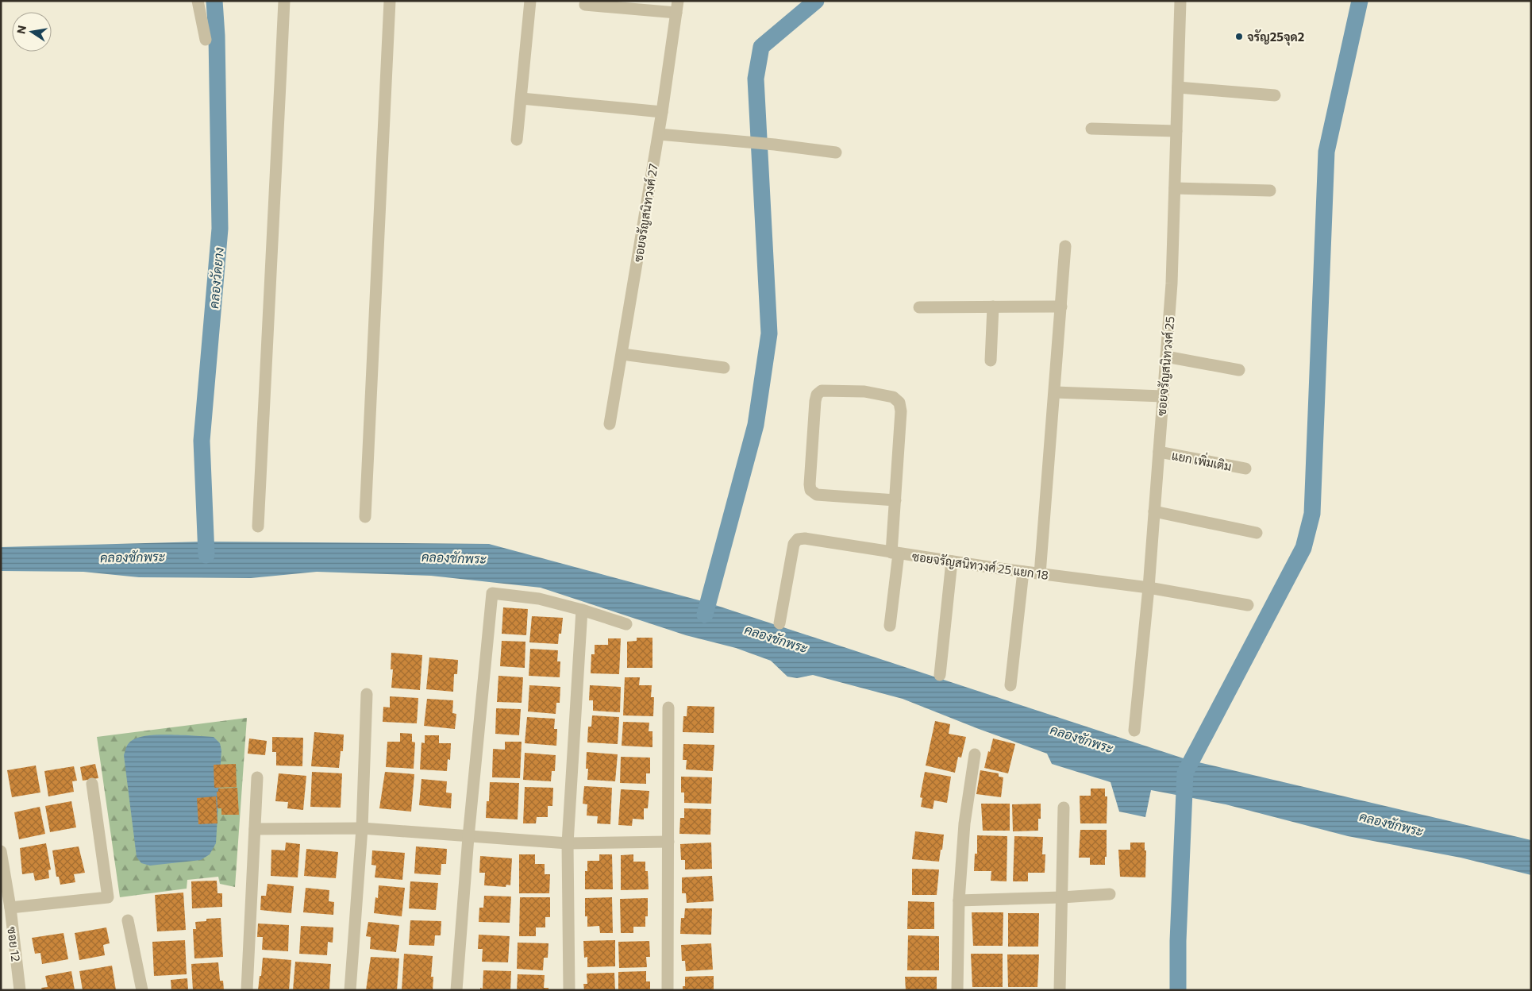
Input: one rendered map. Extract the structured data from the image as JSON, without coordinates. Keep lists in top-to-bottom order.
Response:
{
  "streets": {
    "street": [
      "ซอยจรัญสนิทวงศ์ 27",
      "ซอยจรัญสนิทวงศ์ 25",
      "แยก เพิ่มเติม",
      "ซอยจรัญสนิทวงศ์ 25 แยก 18",
      "ซอย 12"
    ]
  },
  "crossings": [
    ["ซอยจรัญสนิทวงศ์ 25", "แยก เพิ่มเติม"],
    ["ซอยจรัญสนิทวงศ์ 25", "ซอยจรัญสนิทวงศ์ 25 แยก 18"]
  ],
  "water": ["คลองวัดยาง", "คลองชักพระ"],
  "places": ["จรัญ25จุด2"],
  "north": "left"
}
